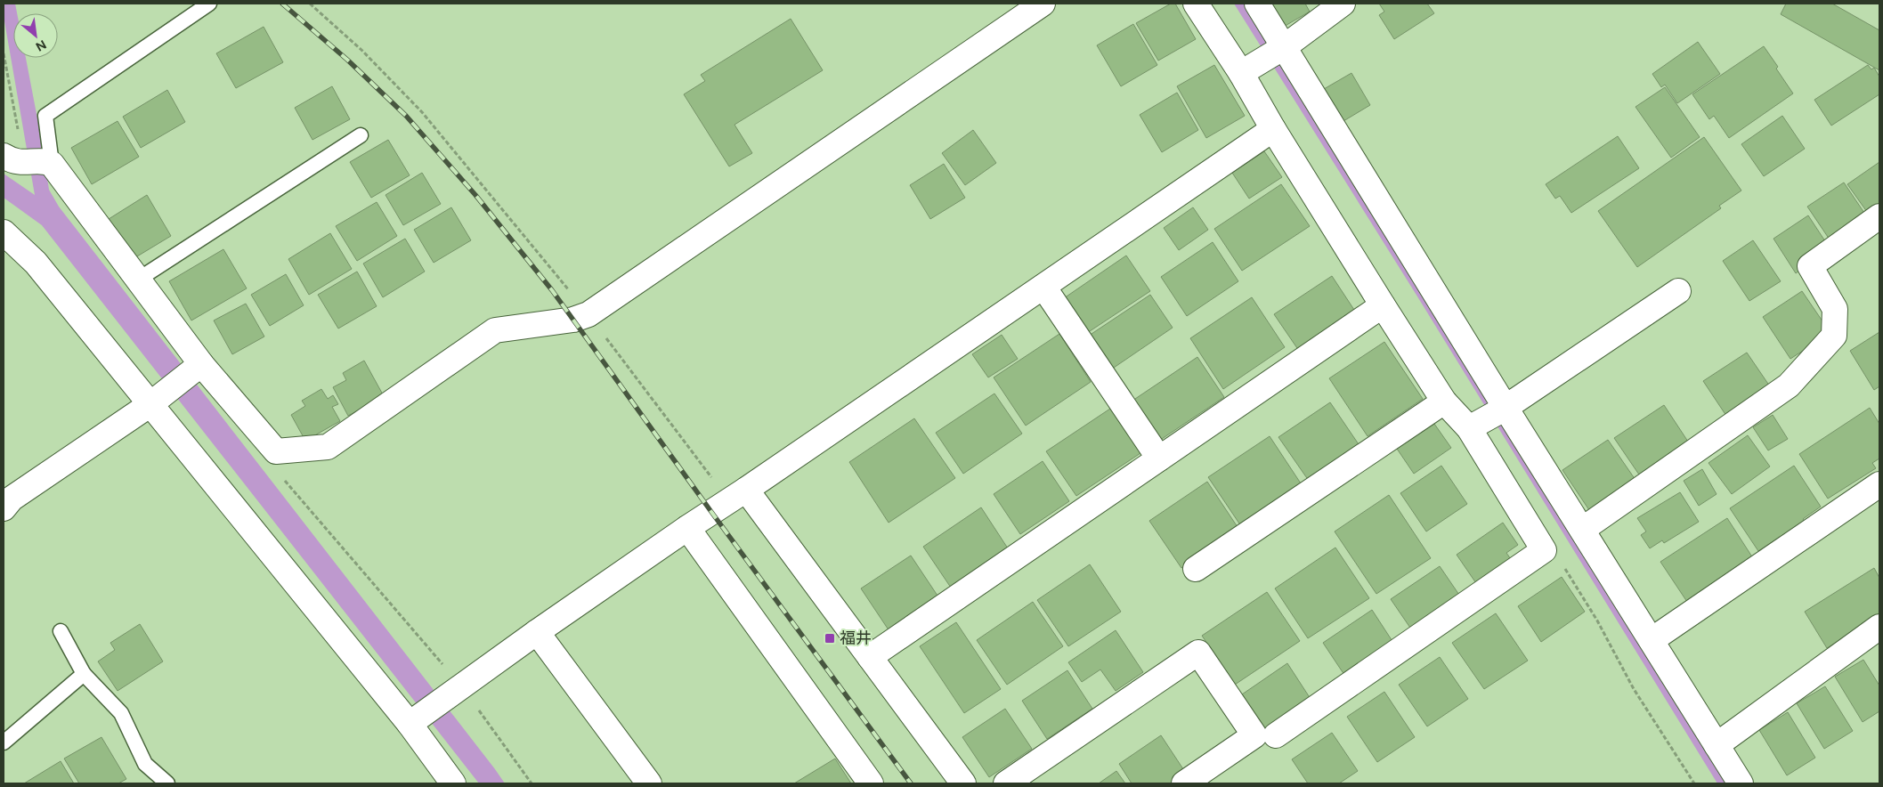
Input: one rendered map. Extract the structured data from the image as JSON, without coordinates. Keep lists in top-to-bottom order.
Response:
{
  "places": {
    "transit": ["福井"]
  },
  "north": "bottom right"
}
